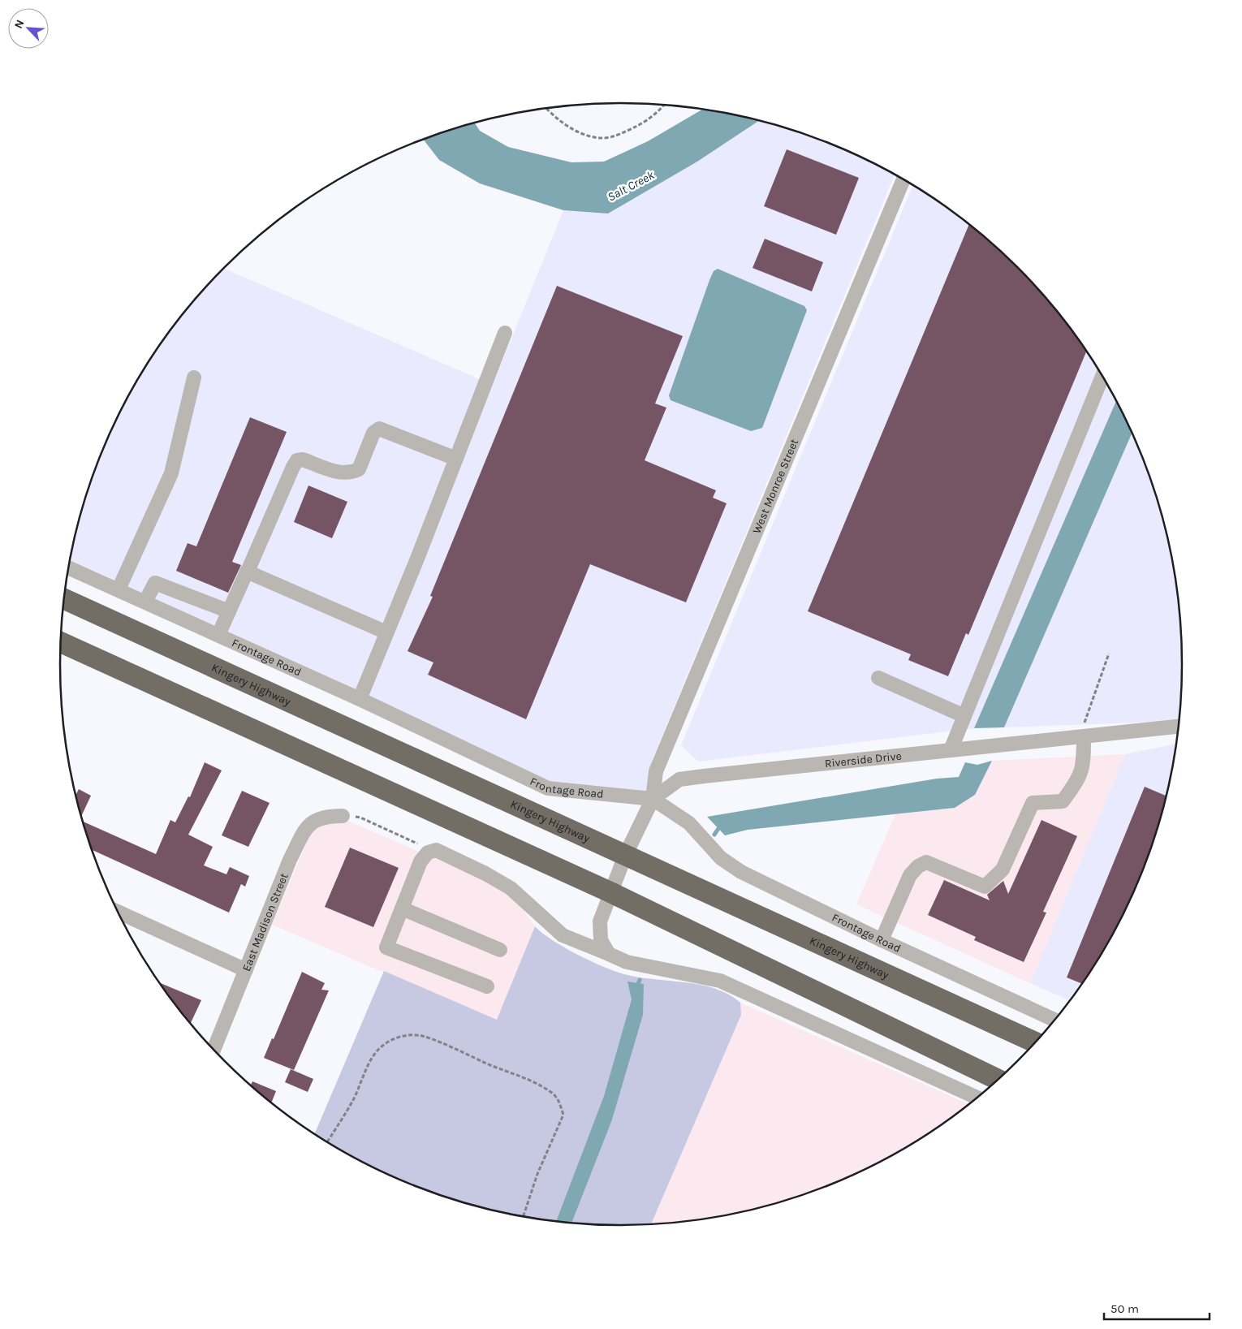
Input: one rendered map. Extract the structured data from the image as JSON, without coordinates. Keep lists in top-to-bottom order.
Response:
{
  "streets": {
    "highway": ["Kingery Highway"],
    "street": [
      "West Monroe Street",
      "Frontage Road",
      "Riverside Drive",
      "East Madison Street"
    ]
  },
  "crossings": [
    ["West Monroe Street", "Frontage Road"],
    ["West Monroe Street", "Riverside Drive"],
    ["Frontage Road", "Riverside Drive"],
    ["Kingery Highway", "Riverside Drive"]
  ],
  "water": ["Salt Creek"],
  "scale_bar": "50 m",
  "north": "top left"
}
